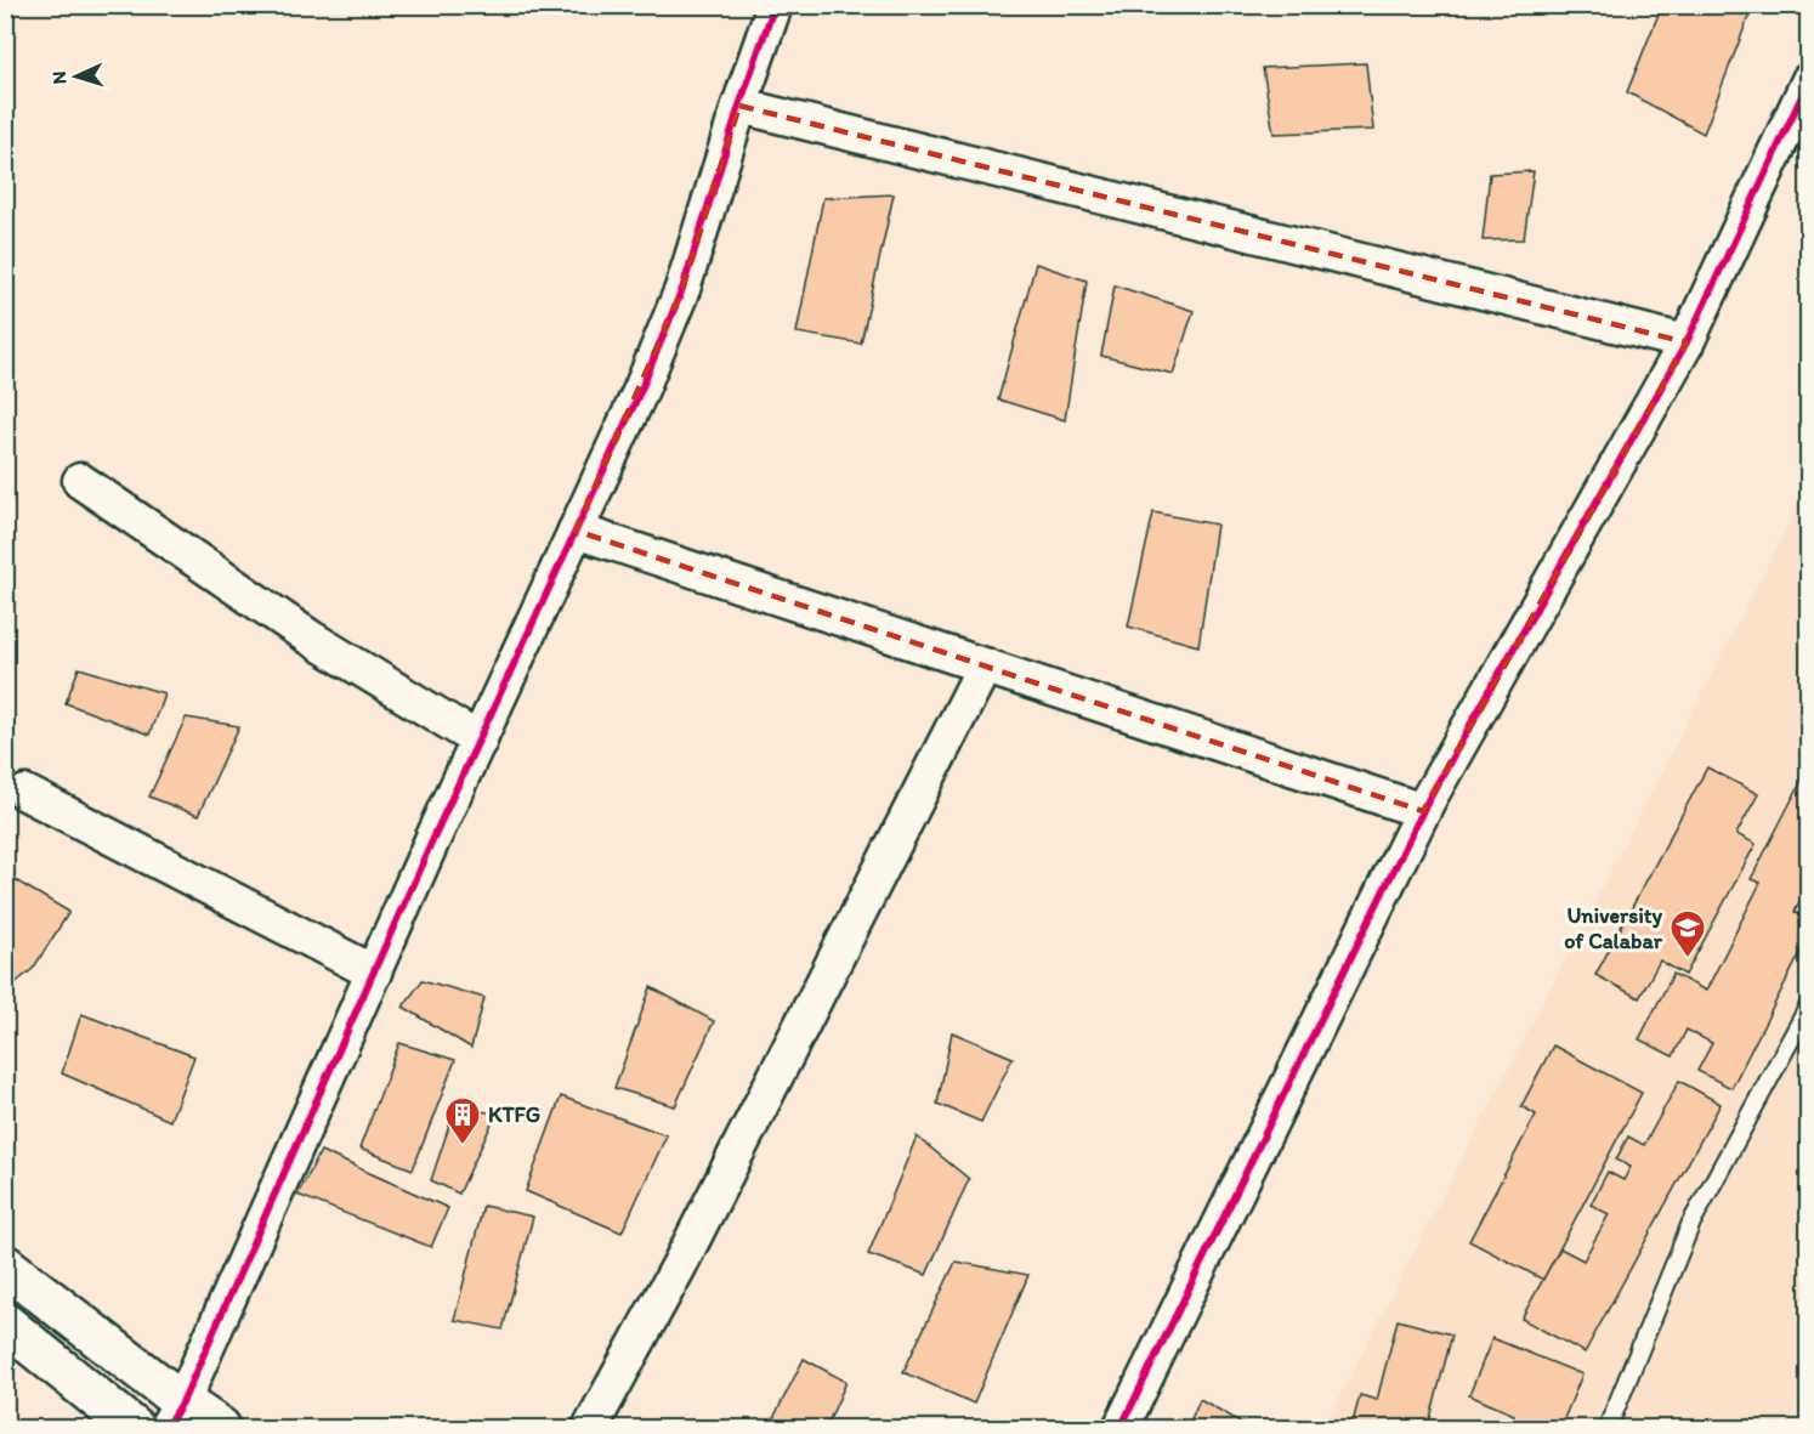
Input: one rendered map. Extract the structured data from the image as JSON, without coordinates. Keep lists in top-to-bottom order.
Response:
{
  "places": {
    "school or university": ["University of Calabar"],
    "building": ["KTFG"]
  },
  "north": "left"
}
